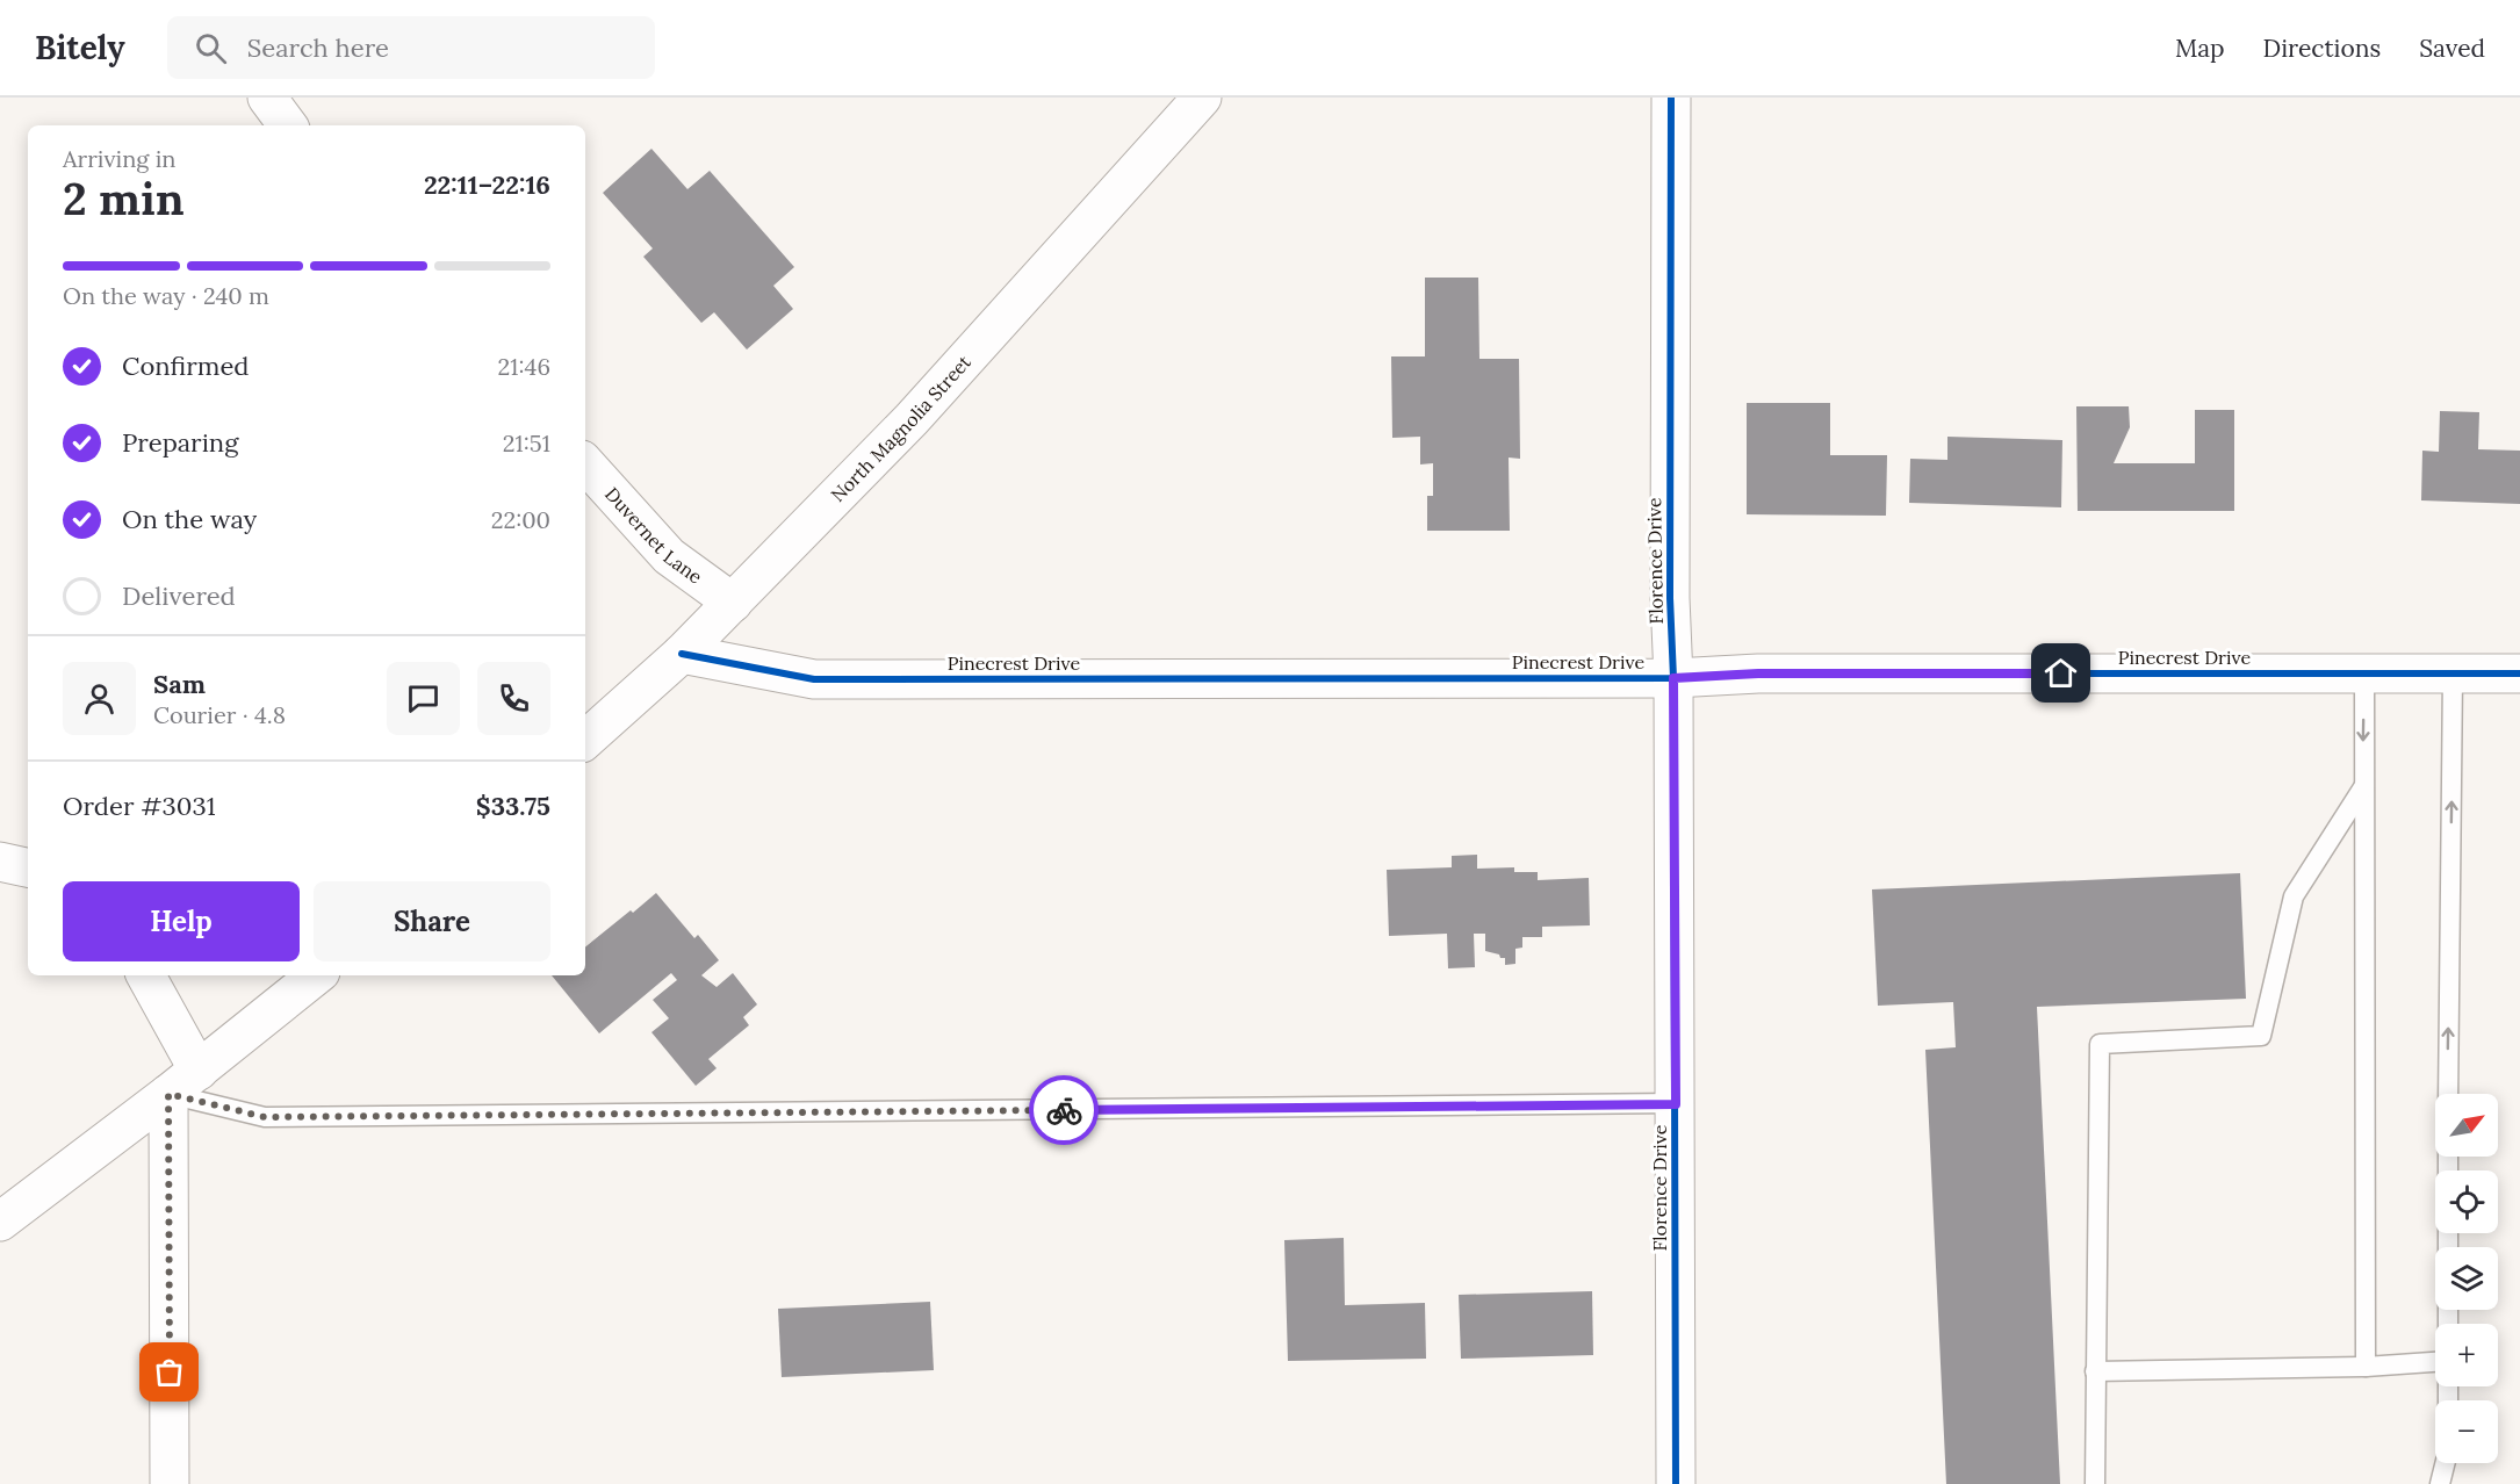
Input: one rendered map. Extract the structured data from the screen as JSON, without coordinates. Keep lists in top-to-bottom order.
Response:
{
  "streets": {
    "street": [
      "North Magnolia Street",
      "Duvernet Lane",
      "Florence Drive",
      "Pinecrest Drive"
    ]
  },
  "crossings": [
    ["North Magnolia Street", "Duvernet Lane"],
    ["North Magnolia Street", "Pinecrest Drive"],
    ["Florence Drive", "Pinecrest Drive"]
  ],
  "north": "top right",
  "page": {
    "header": "Bitely",
    "search": "Search here",
    "nav": ["Map", "Directions", "Saved"],
    "heading": ["2 min", "Arriving in", "22:11–22:16"],
    "panel": [
      "Sam",
      "Courier · 4.8",
      "Order #3031",
      "$33.75"
    ],
    "bar": "On the way · 240 m",
    "list": [
      ["Confirmed", "21:46"],
      ["Preparing", "21:51"],
      ["On the way", "22:00"],
      "Delivered"
    ],
    "buttons": ["Help", "Share"],
    "map_buttons": ["+", "−"]
  }
}
